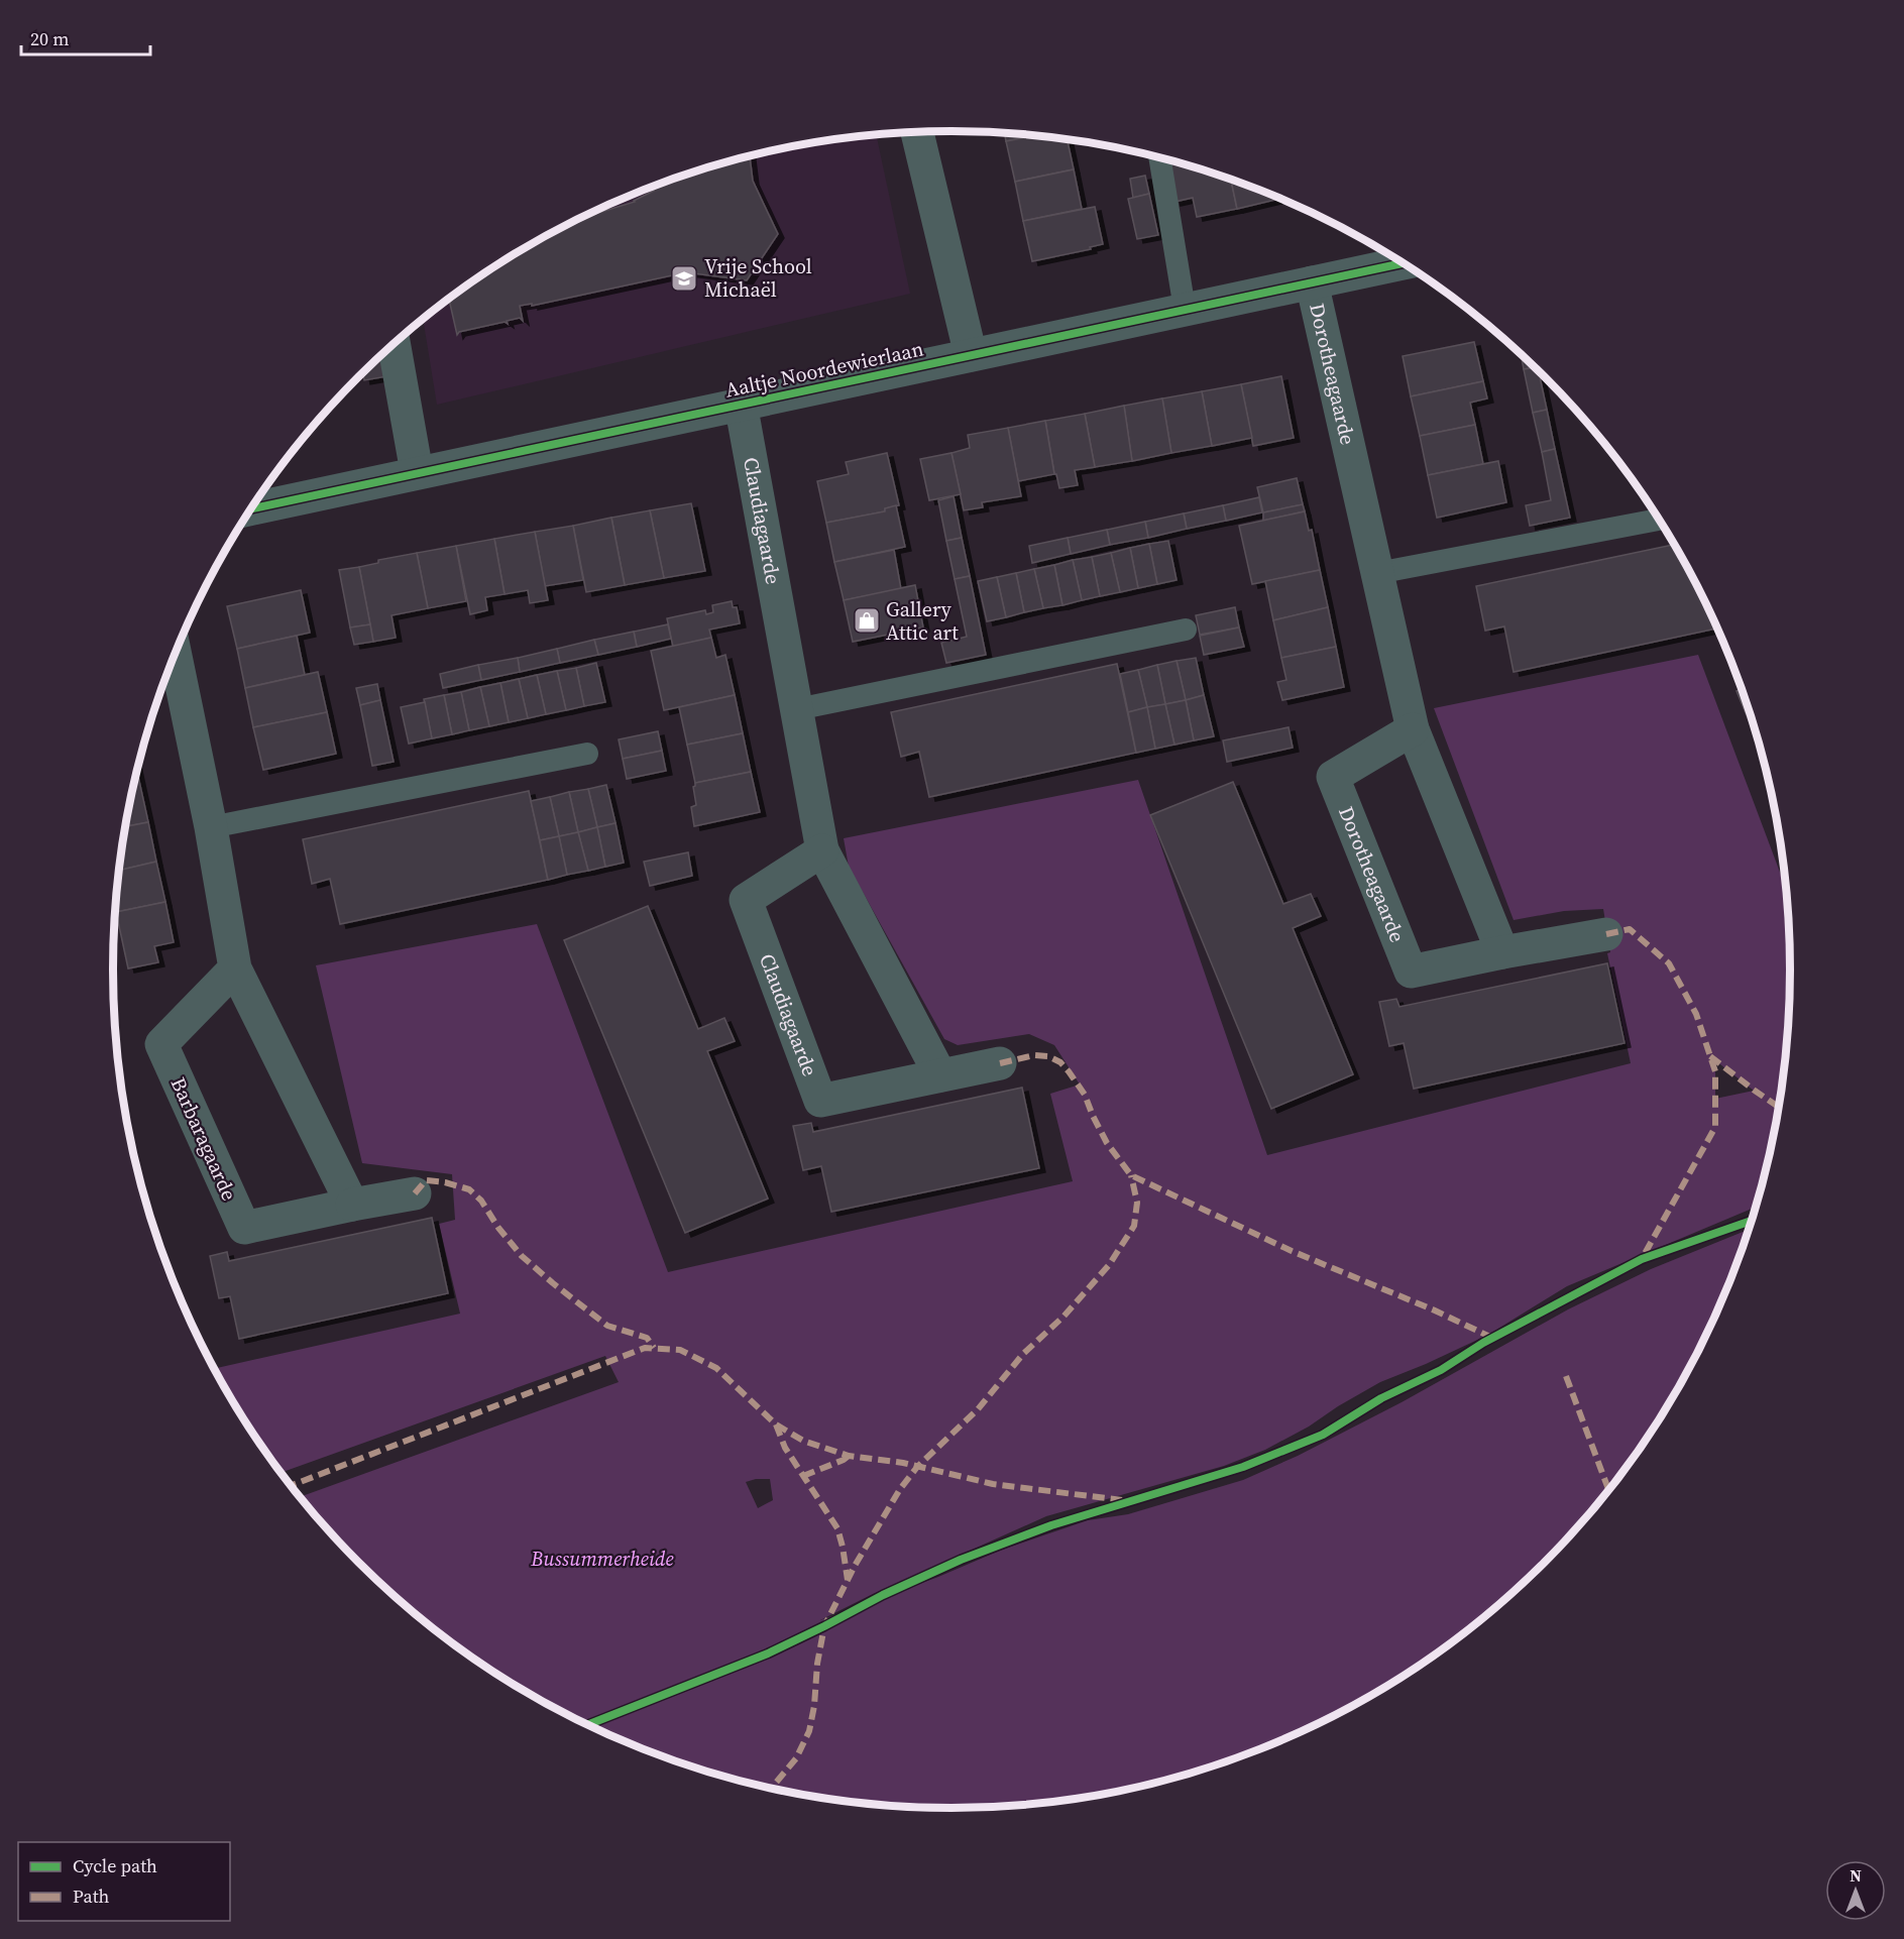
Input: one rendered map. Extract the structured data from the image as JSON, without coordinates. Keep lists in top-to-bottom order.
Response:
{
  "streets": {
    "street": [
      "Aaltje Noordewierlaan",
      "Dorotheagaarde",
      "Claudiagaarde",
      "Barbaragaarde"
    ]
  },
  "crossings": [
    ["Aaltje Noordewierlaan", "Dorotheagaarde"],
    ["Aaltje Noordewierlaan", "Claudiagaarde"]
  ],
  "parks": ["Bussummerheide"],
  "places": {
    "school or university": ["Vrije School Michaël"],
    "shop": ["Gallery Attic art"]
  },
  "legend": ["Cycle path", "Path"],
  "scale_bar": "20 m",
  "north": "top"
}
